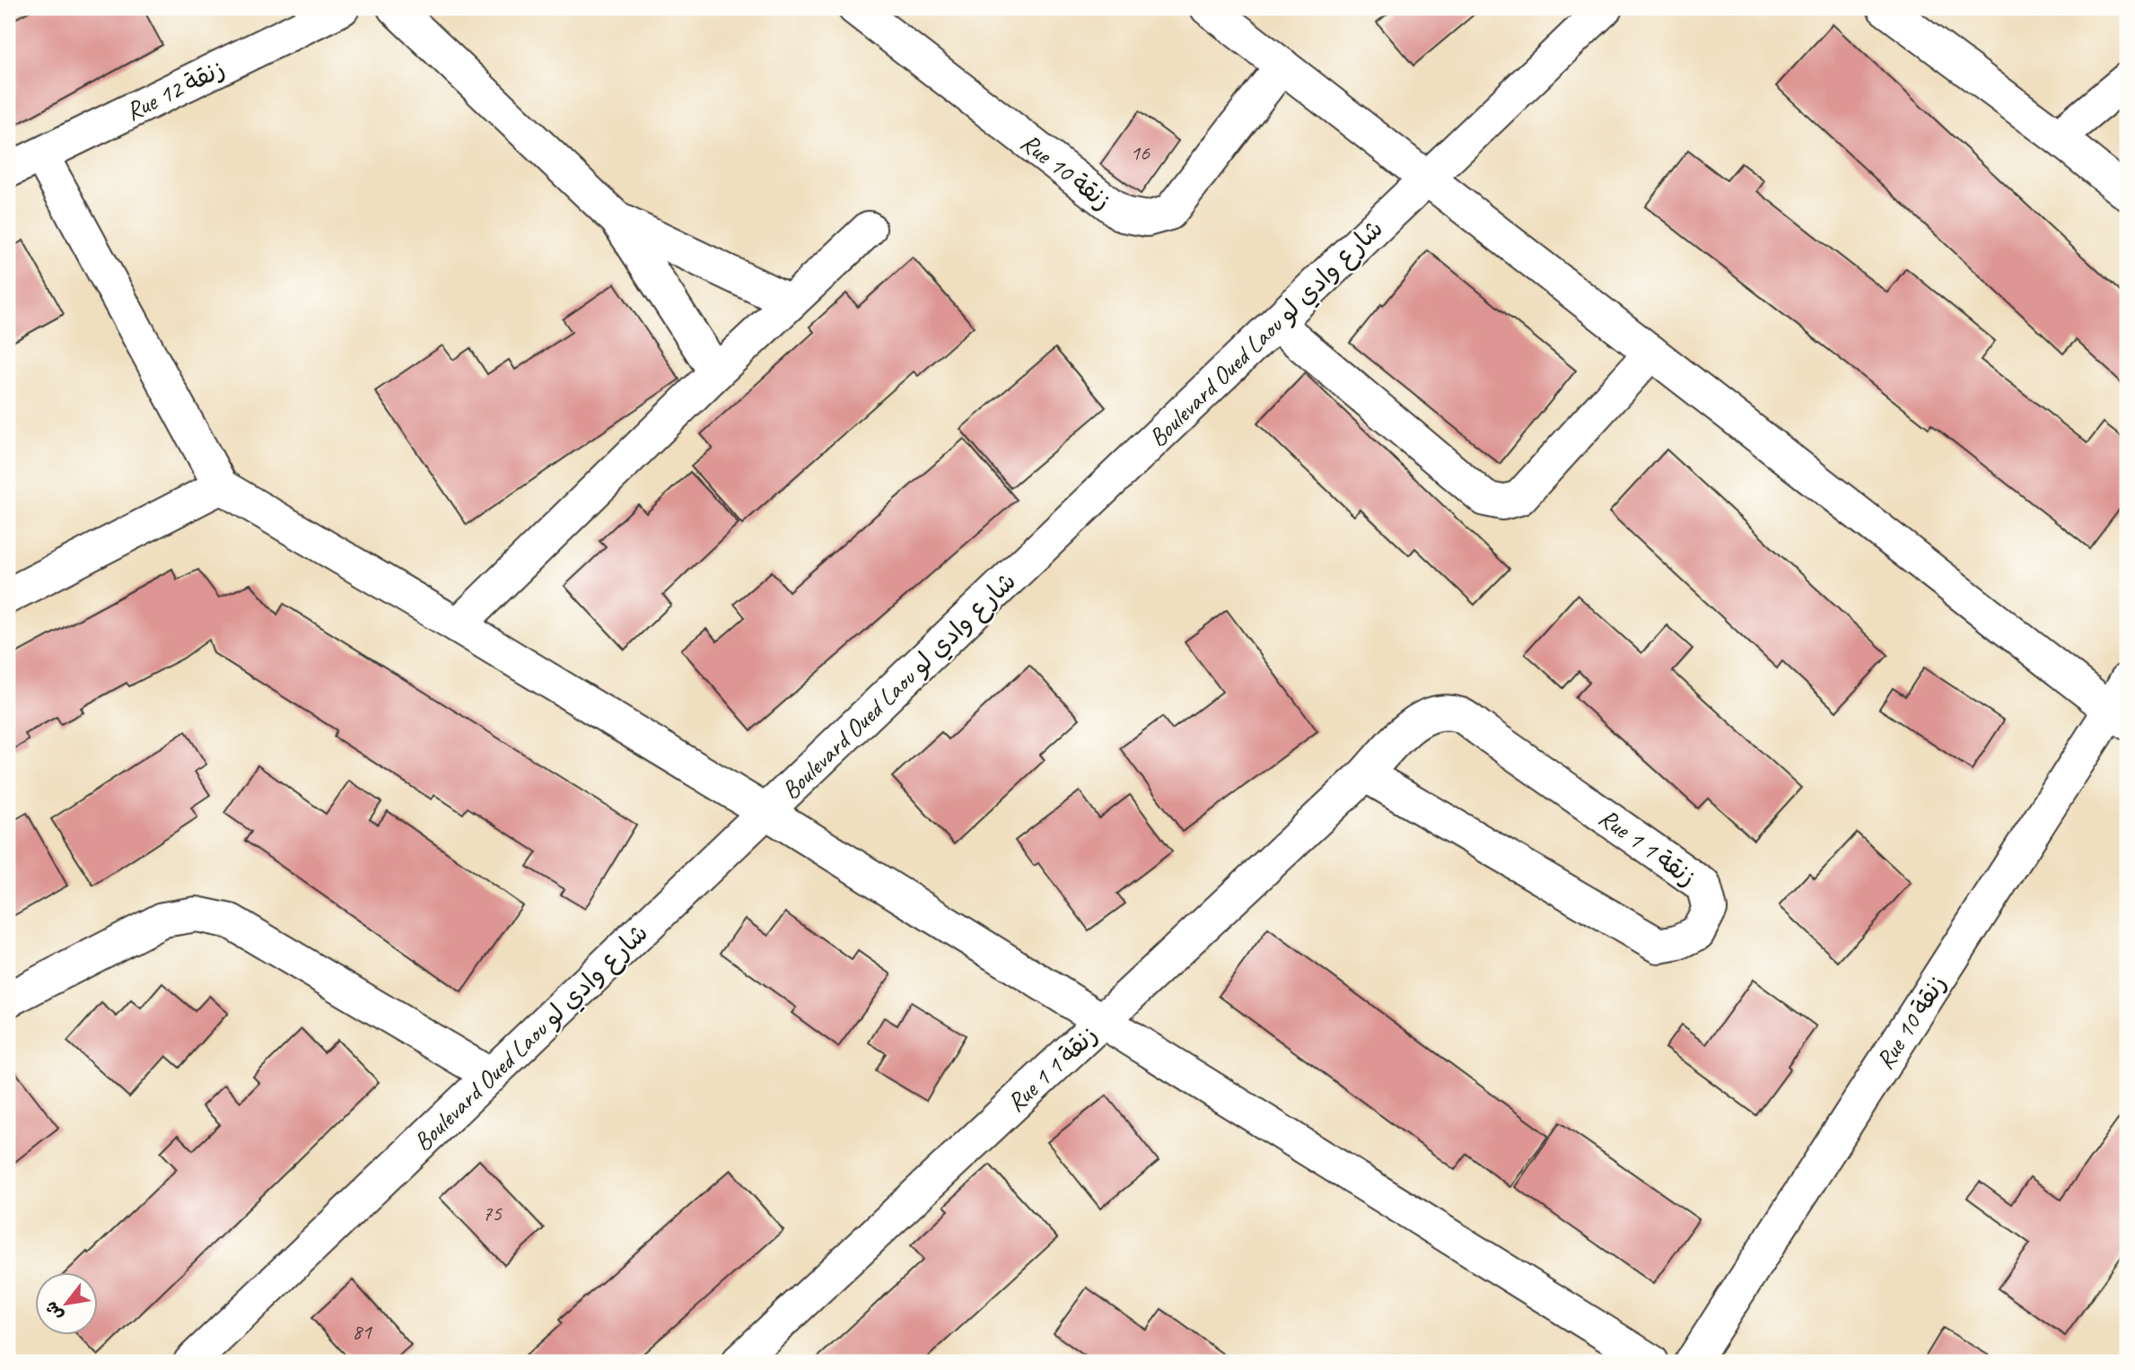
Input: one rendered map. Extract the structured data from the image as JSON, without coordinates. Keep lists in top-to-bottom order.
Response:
{
  "streets": {
    "street": [
      "Rue 12 زنقة",
      "Rue 10 زنقة",
      "Boulevard Oued Laou شارع وادي لو",
      "Rue 1 زنقة 1"
    ]
  },
  "house_numbers": ["16", "75", "81"],
  "north": "bottom left"
}
